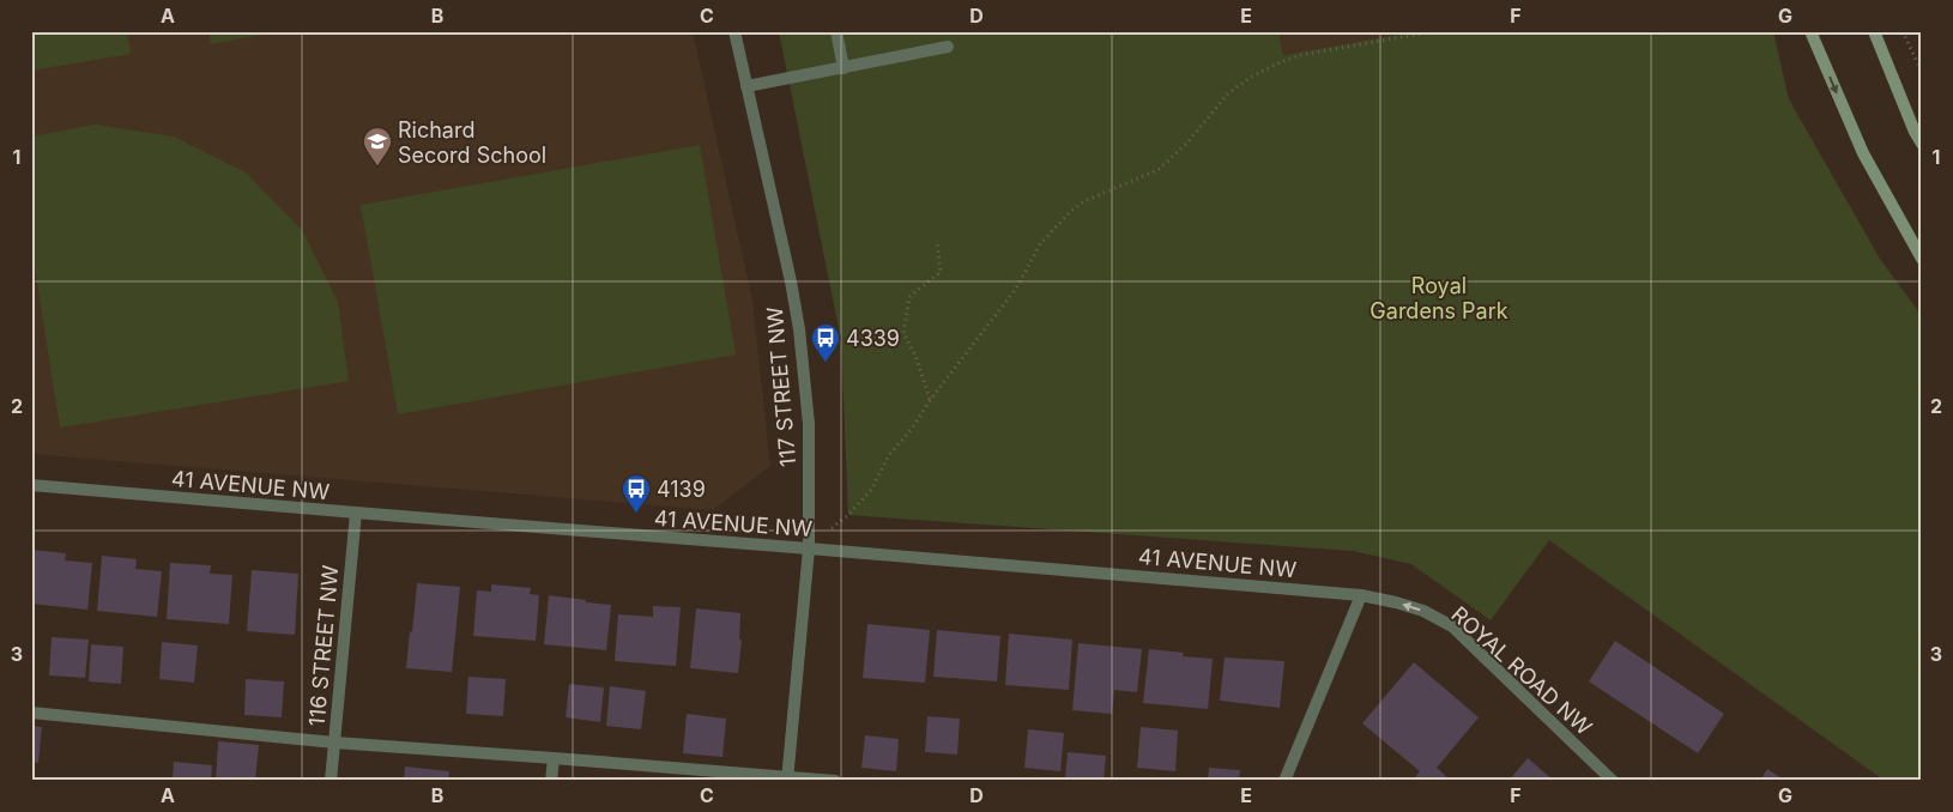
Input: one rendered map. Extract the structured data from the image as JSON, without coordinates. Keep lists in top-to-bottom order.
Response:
{
  "streets": {
    "street": [
      "117 STREET NW",
      "41 AVENUE NW",
      "116 STREET NW",
      "ROYAL ROAD NW"
    ]
  },
  "crossings": [
    ["117 STREET NW", "41 AVENUE NW"],
    ["41 AVENUE NW", "116 STREET NW"],
    ["41 AVENUE NW", "ROYAL ROAD NW"]
  ],
  "one_way": ["ROYAL ROAD NW"],
  "parks": ["Royal Gardens Park"],
  "places": {
    "school or university": ["Richard Secord School"],
    "bus stop": ["4339", "4139"]
  },
  "grid": {
    "columns": [
      "A",
      "B",
      "C",
      "D",
      "E",
      "F",
      "G"
    ],
    "rows": ["1", "2", "3"]
  }
}
